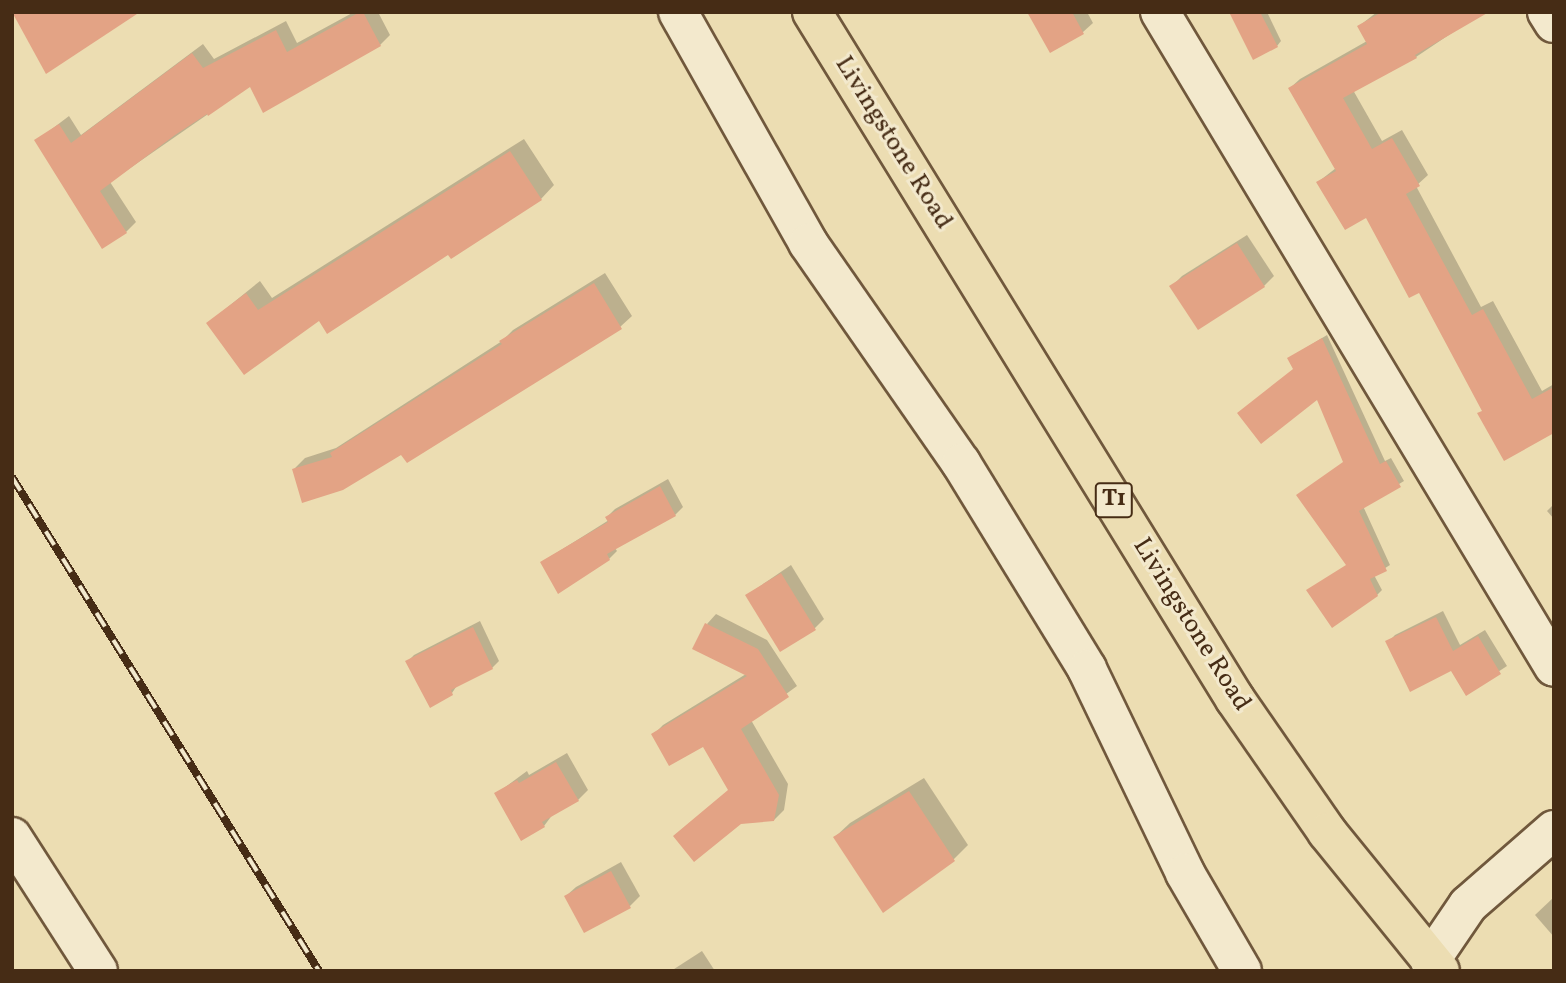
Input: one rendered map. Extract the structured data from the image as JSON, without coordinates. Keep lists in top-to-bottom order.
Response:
{
  "streets": {
    "highway": ["Livingstone Road", "T1"]
  }
}
